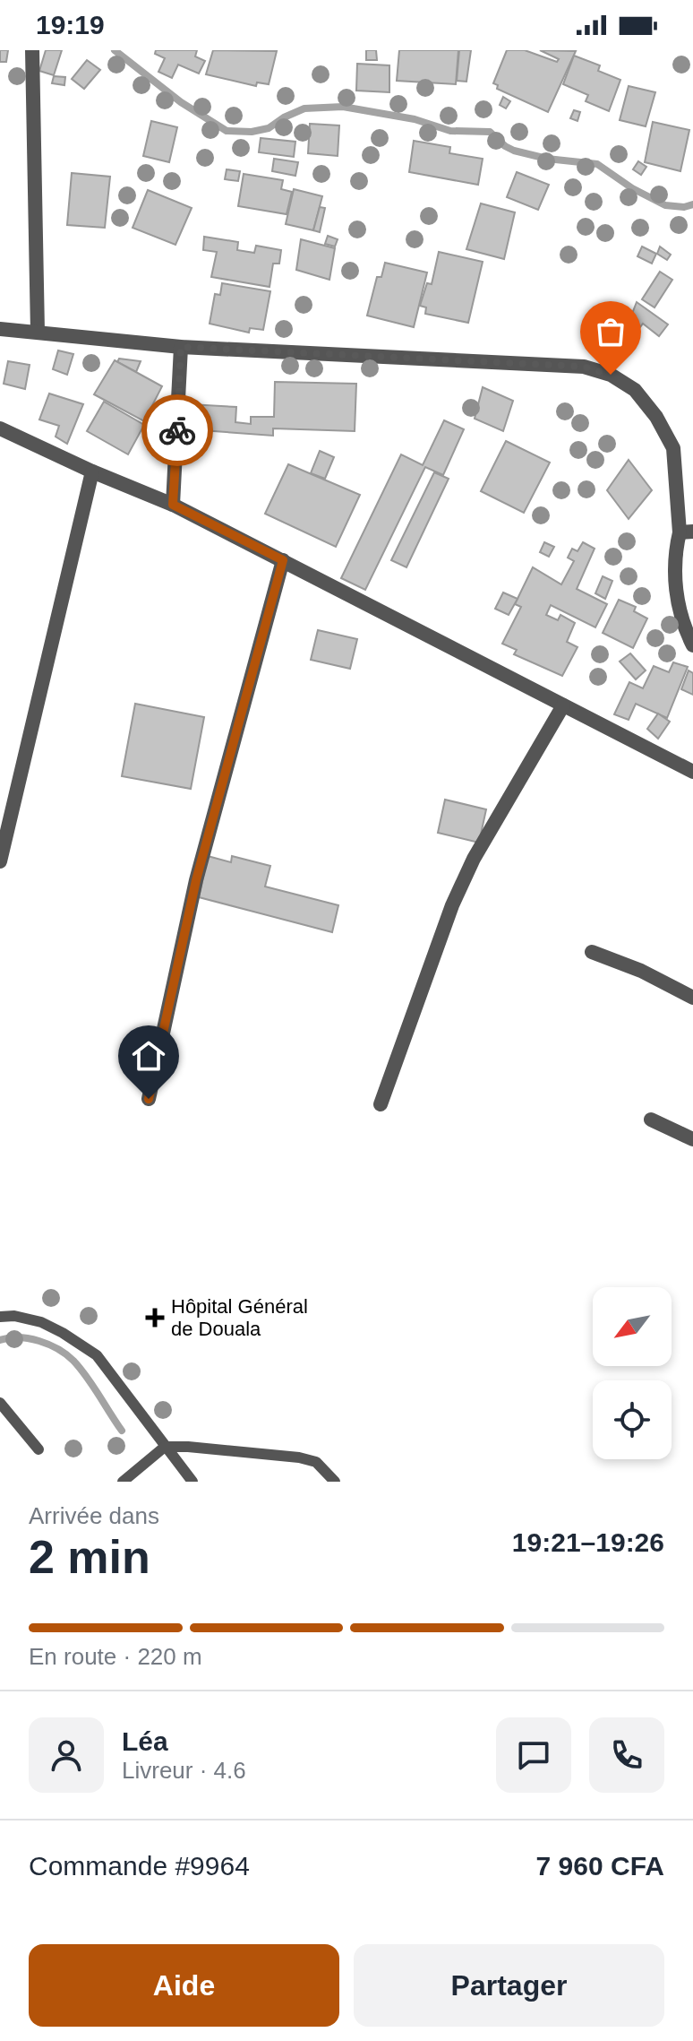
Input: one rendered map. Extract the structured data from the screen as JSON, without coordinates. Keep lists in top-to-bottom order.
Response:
{
  "places": {
    "health": ["Hôpital Général de Douala"]
  },
  "north": "bottom left",
  "page": {
    "status": "19:19",
    "heading": ["2 min", "Arrivée dans", "19:21–19:26"],
    "panel": [
      "Léa",
      "Livreur · 4.6",
      "Commande #9964",
      "7 960 CFA"
    ],
    "bar": "En route · 220 m",
    "buttons": ["Aide", "Partager"]
  }
}
